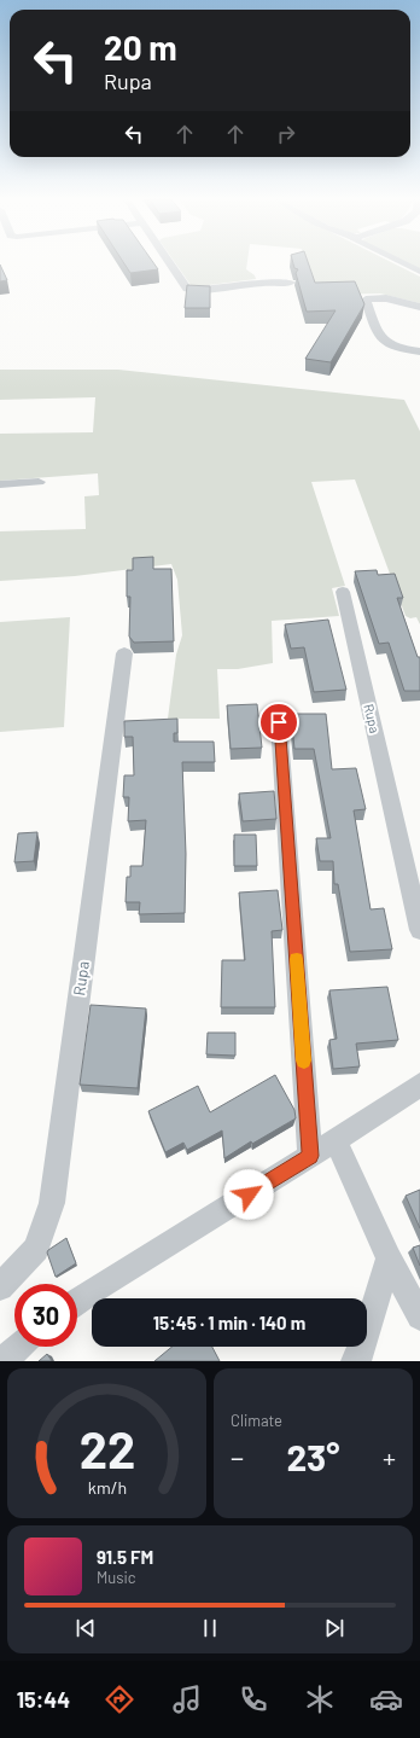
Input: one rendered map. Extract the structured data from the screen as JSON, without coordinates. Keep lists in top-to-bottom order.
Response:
{
  "streets": {
    "street": ["Rupa"]
  },
  "page": {
    "turn": ["20 m", "Rupa"],
    "limit": "30",
    "trip": "15:45 · 1 min · 140 m",
    "tile": "Climate",
    "heat": ["−", "23°", "+"],
    "song": ["91.5 FM", "Music"],
    "tabs": "15:44",
    "gauge": ["22", "km/h"]
  }
}
